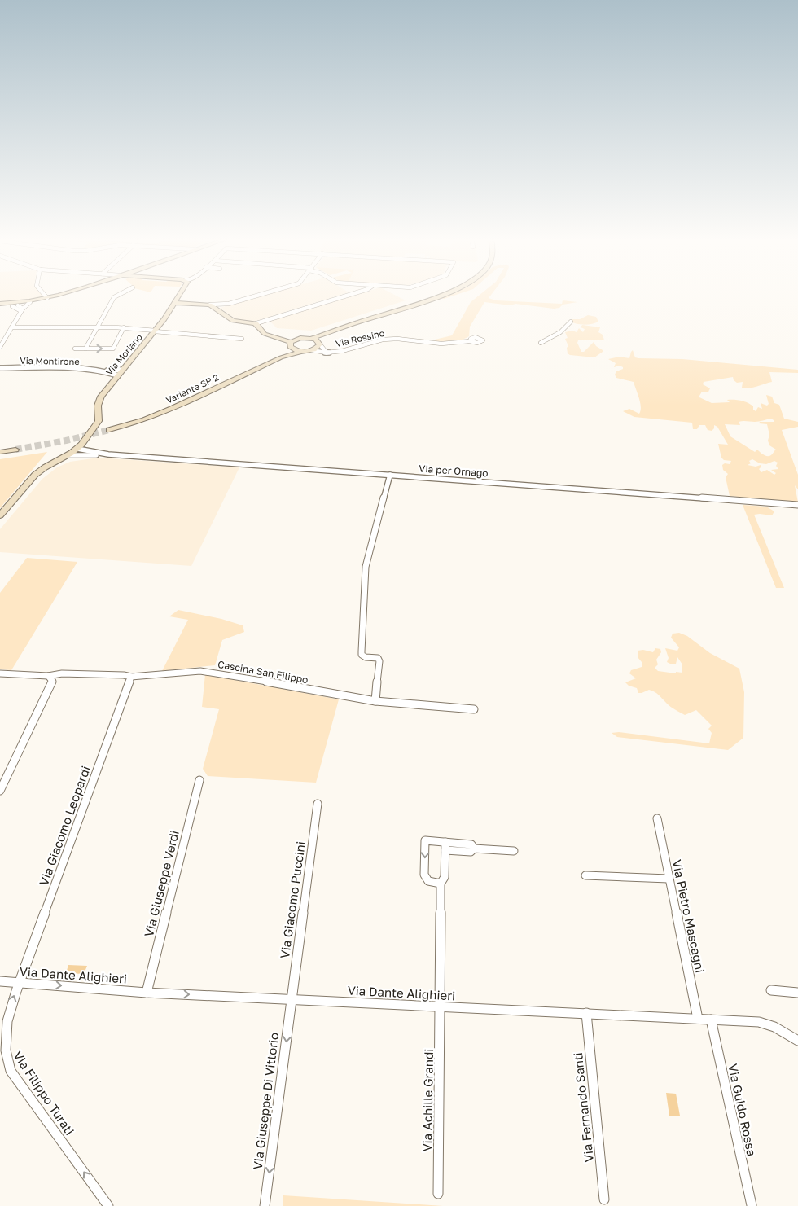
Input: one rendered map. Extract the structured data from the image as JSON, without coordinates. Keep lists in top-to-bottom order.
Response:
{
  "streets": {
    "street": [
      "Via Rossino",
      "Via Moriano",
      "Via Montirone",
      "Variante SP 2",
      "Via per Ornago",
      "Cascina San Filippo",
      "Via Giacomo Leopardi",
      "Via Giuseppe Verdi",
      "Via Giacomo Puccini",
      "Via Pietro Mascagni",
      "Via Dante Alighieri",
      "Via Filippo Turati",
      "Via Achille Grandi",
      "Via Giuseppe Di Vittorio",
      "Via Fernando Santi",
      "Via Guido Rossa"
    ]
  },
  "crossings": [
    ["Via Rossino", "Variante SP 2"],
    ["Via Moriano", "Via per Ornago"],
    ["Cascina San Filippo", "Via Giacomo Leopardi"],
    ["Via Giacomo Leopardi", "Via Dante Alighieri"],
    ["Via Giacomo Leopardi", "Via Filippo Turati"],
    ["Via Giuseppe Verdi", "Via Dante Alighieri"],
    ["Via Giacomo Puccini", "Via Dante Alighieri"],
    ["Via Giacomo Puccini", "Via Giuseppe Di Vittorio"],
    ["Via Pietro Mascagni", "Via Dante Alighieri"],
    ["Via Dante Alighieri", "Via Filippo Turati"],
    ["Via Dante Alighieri", "Via Achille Grandi"],
    ["Via Dante Alighieri", "Via Giuseppe Di Vittorio"],
    ["Via Dante Alighieri", "Via Fernando Santi"],
    ["Via Dante Alighieri", "Via Guido Rossa"]
  ],
  "one_way": ["Via Filippo Turati", "Via Giuseppe Di Vittorio"]
}
